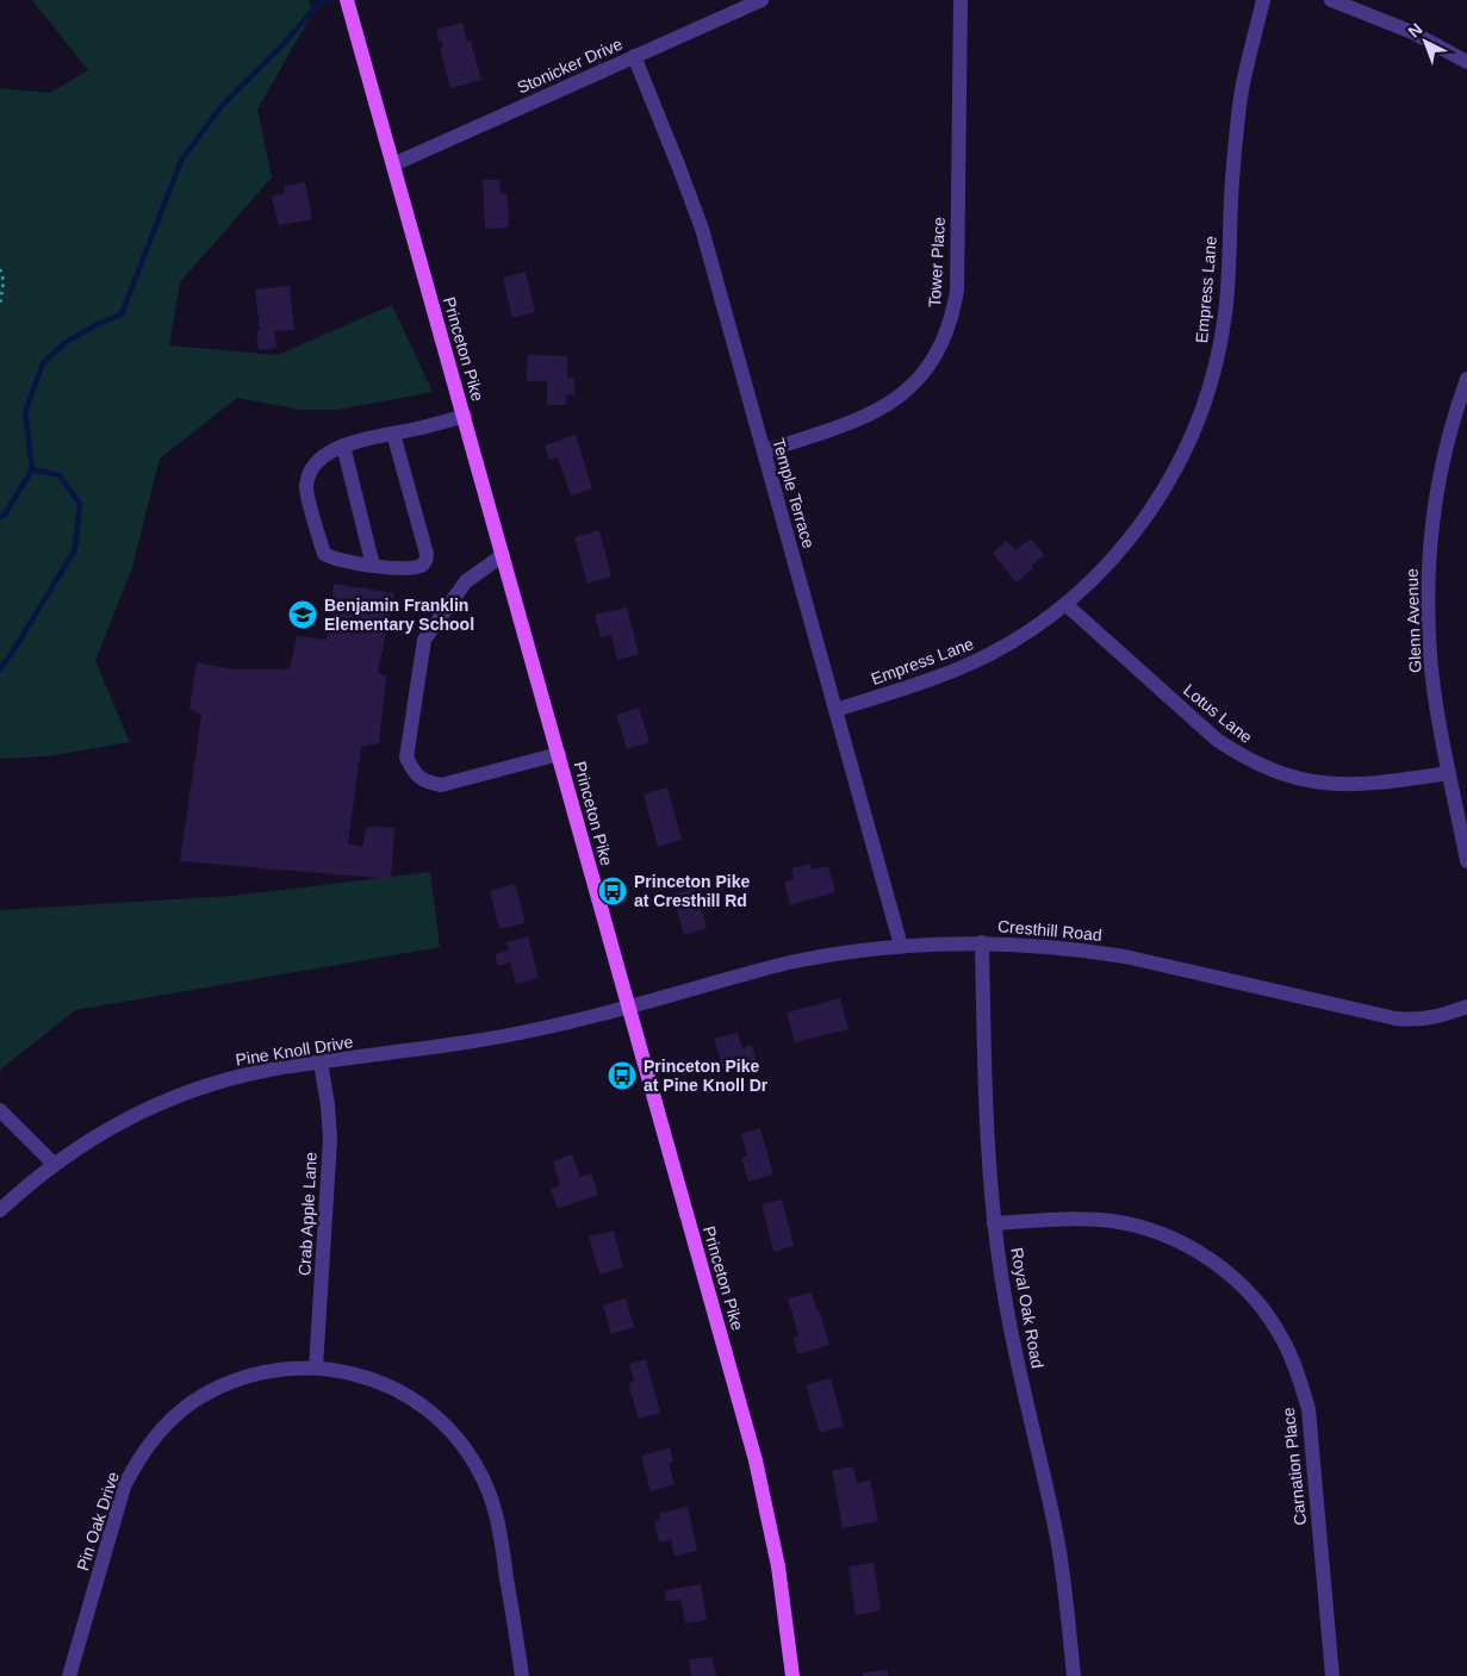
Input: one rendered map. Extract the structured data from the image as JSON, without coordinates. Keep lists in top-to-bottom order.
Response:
{
  "streets": {
    "main road": ["Princeton Pike"],
    "street": [
      "Stonicker Drive",
      "Tower Place",
      "Empress Lane",
      "Temple Terrace",
      "Glenn Avenue",
      "Lotus Lane",
      "Cresthill Road",
      "Pine Knoll Drive",
      "Crab Apple Lane",
      "Royal Oak Road",
      "Carnation Place",
      "Pin Oak Drive"
    ]
  },
  "crossings": [
    ["Stonicker Drive", "Princeton Pike"],
    ["Stonicker Drive", "Temple Terrace"],
    ["Tower Place", "Temple Terrace"],
    ["Empress Lane", "Temple Terrace"],
    ["Empress Lane", "Lotus Lane"],
    ["Princeton Pike", "Cresthill Road"],
    ["Princeton Pike", "Pine Knoll Drive"],
    ["Temple Terrace", "Cresthill Road"],
    ["Glenn Avenue", "Lotus Lane"],
    ["Cresthill Road", "Pine Knoll Drive"],
    ["Cresthill Road", "Royal Oak Road"],
    ["Pine Knoll Drive", "Crab Apple Lane"],
    ["Crab Apple Lane", "Pin Oak Drive"],
    ["Royal Oak Road", "Carnation Place"]
  ],
  "places": {
    "school or university": ["Benjamin Franklin Elementary School"],
    "bus stop": ["Princeton Pike at Cresthill Rd", "Princeton Pike at Pine Knoll Dr"]
  },
  "north": "top left"
}
